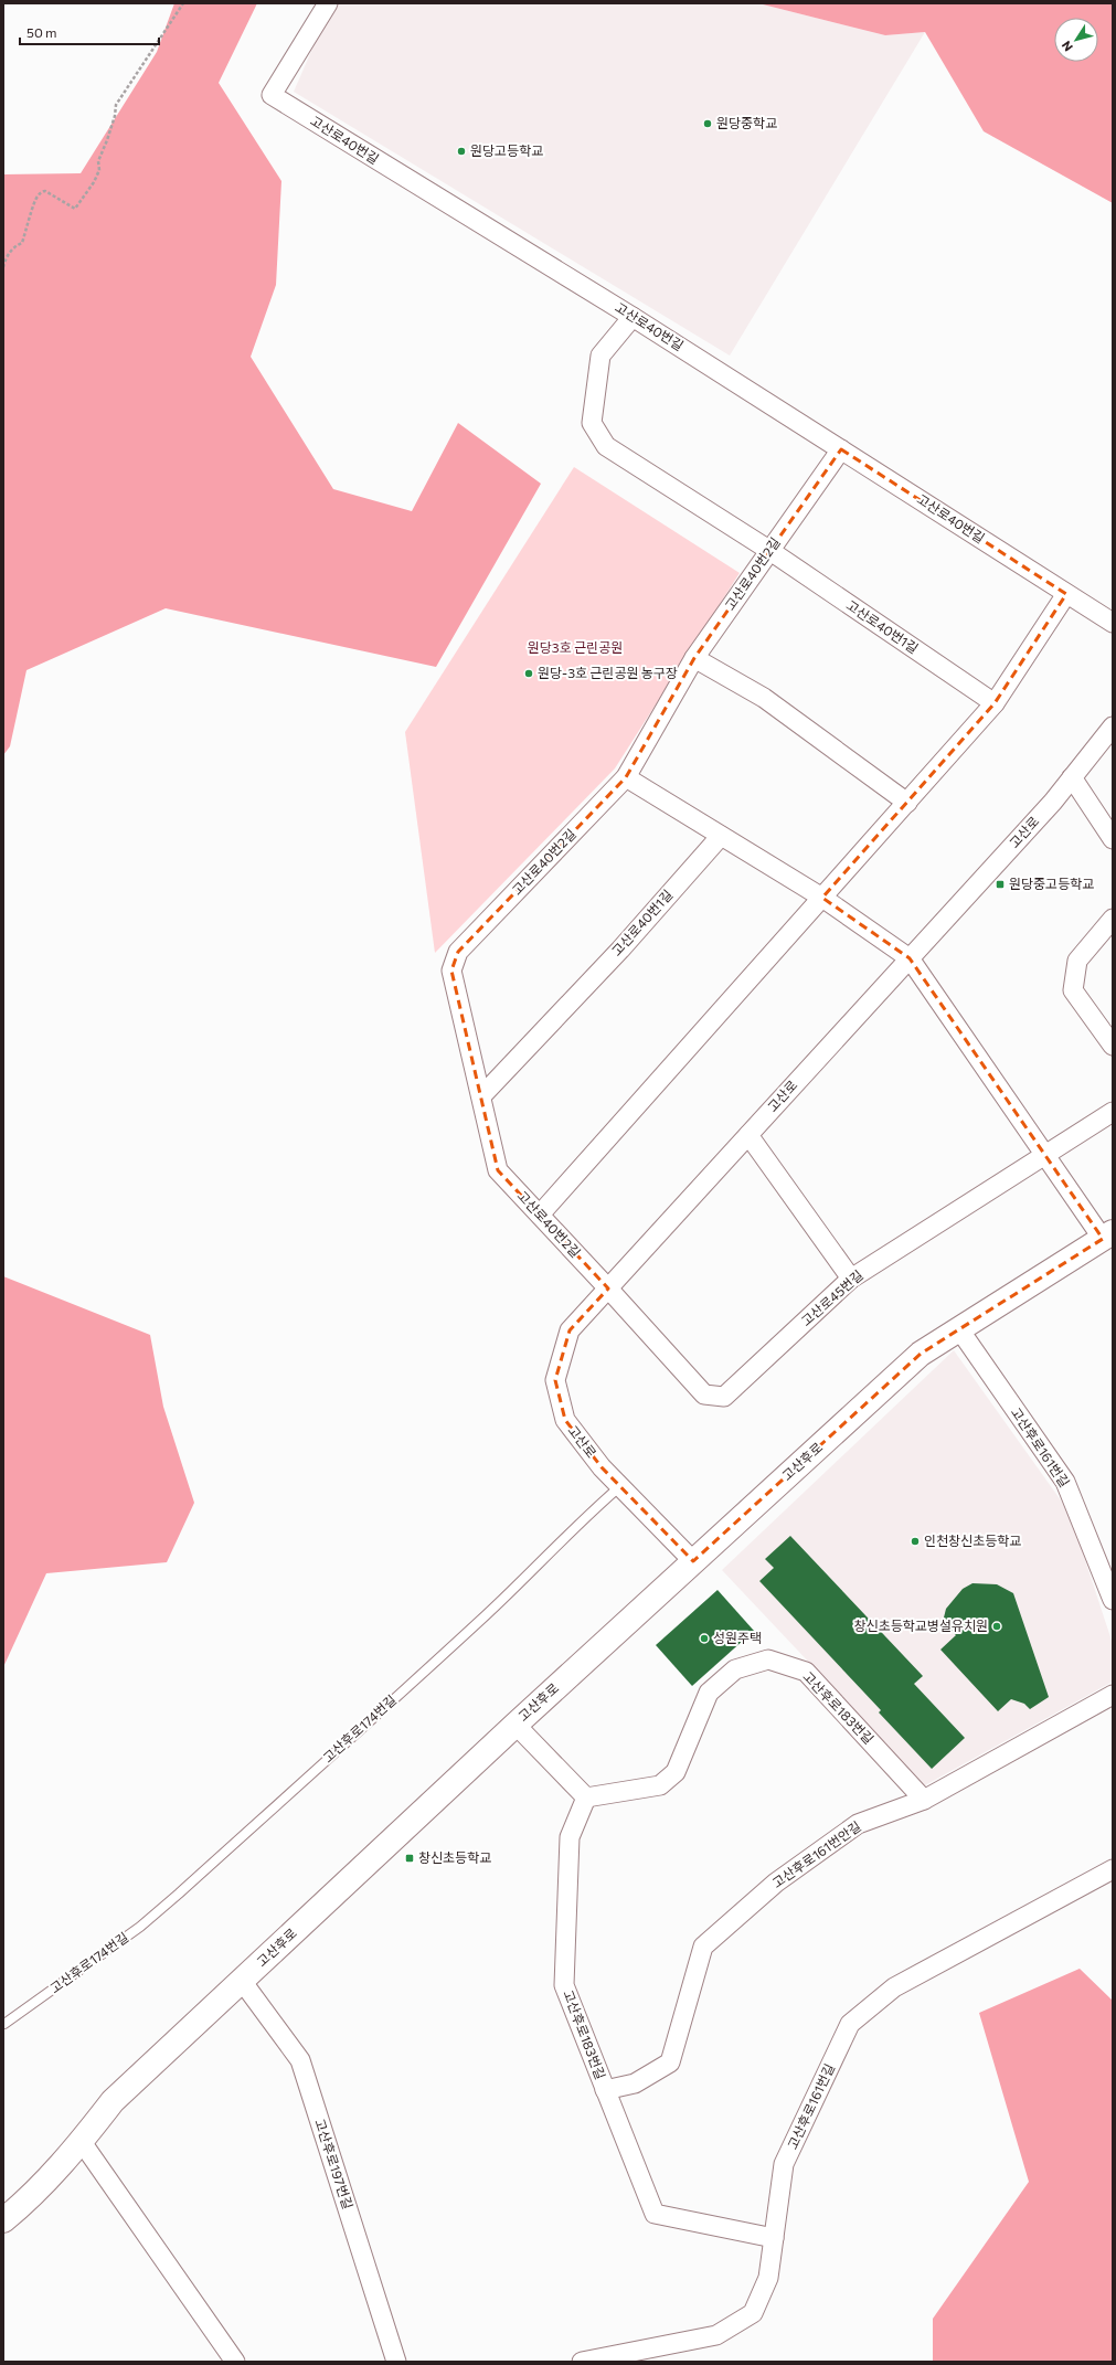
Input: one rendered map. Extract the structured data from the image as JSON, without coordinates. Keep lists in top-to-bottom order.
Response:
{
  "streets": {
    "main road": ["고산후로"],
    "street": [
      "고산로40번길",
      "고산로40번2길",
      "고산로40번1길",
      "고산로",
      "고산로45번길",
      "고산후로161번길",
      "고산후로183번길",
      "고산후로161번안길",
      "고산후로197번길"
    ],
    "lane": ["고산후로174번길"]
  },
  "crossings": [
    ["고산로40번길", "고산로40번2길"],
    ["고산로40번길", "고산로40번1길"],
    ["고산로40번2길", "고산로40번1길"],
    ["고산로40번2길", "고산로"],
    ["고산로40번2길", "고산로45번길"],
    ["고산로", "고산로45번길"],
    ["고산로", "고산후로174번길"],
    ["고산후로161번길", "고산후로"],
    ["고산후로161번길", "고산후로183번길"],
    ["고산후로", "고산후로197번길"],
    ["고산후로183번길", "고산후로161번안길"]
  ],
  "parks": ["원당3호 근린공원"],
  "places": {
    "other": [
      "원당중학교",
      "원당고등학교",
      "원당-3호 근린공원 농구장",
      "인천창신초등학교",
      "창신초등학교병설유치원",
      "성원주택"
    ],
    "transit": ["원당중고등학교", "창신초등학교"]
  },
  "scale_bar": "50 m",
  "north": "bottom left"
}
